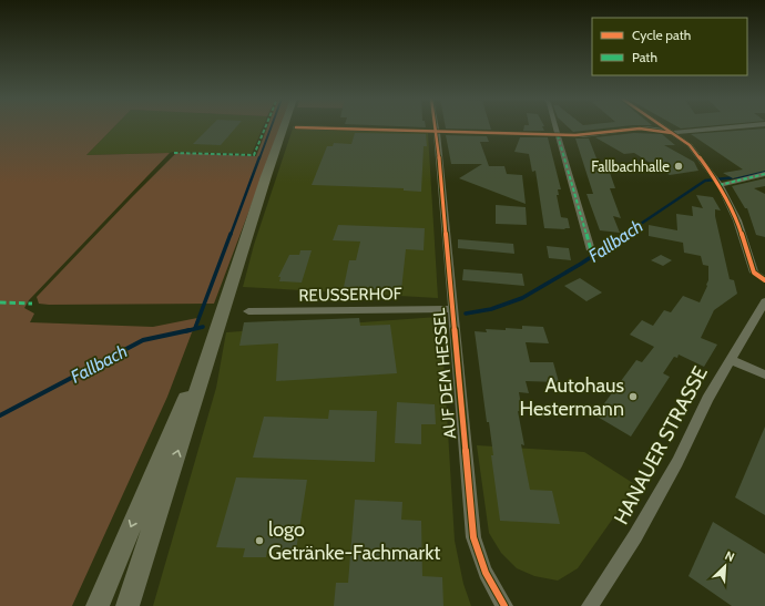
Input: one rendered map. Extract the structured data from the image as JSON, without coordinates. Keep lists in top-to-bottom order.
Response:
{
  "streets": {
    "street": ["REUSSERHOF", "AUF DEM HESSEL", "HANAUER STRASSE"]
  },
  "crossings": [
    ["REUSSERHOF", "AUF DEM HESSEL"]
  ],
  "water": ["Fallbach"],
  "places": ["Fallbachhalle", "Autohaus Hestermann", "logo Getränke-Fachmarkt"],
  "legend": ["Cycle path", "Path"],
  "north": "top right"
}
